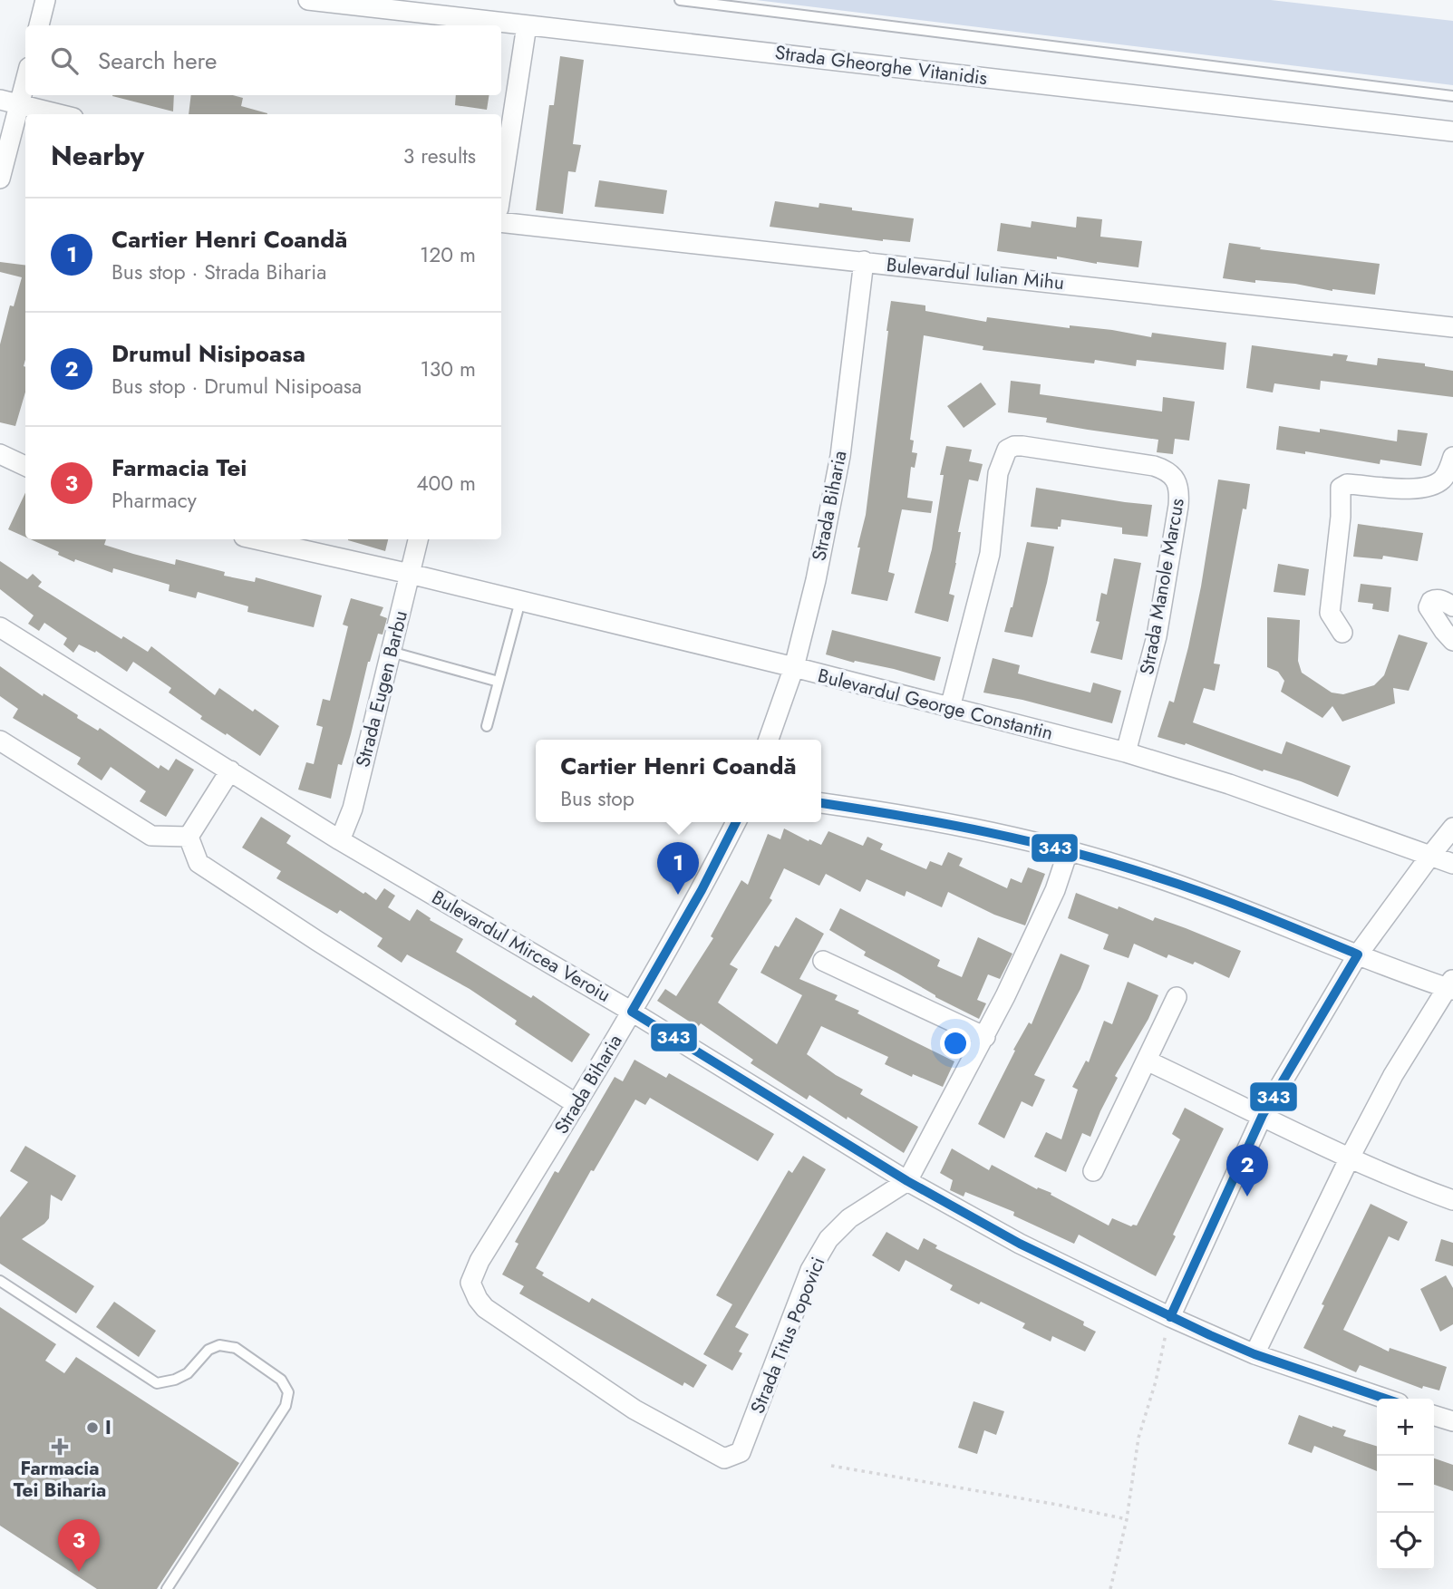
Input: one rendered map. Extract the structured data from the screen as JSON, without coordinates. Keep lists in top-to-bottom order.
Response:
{
  "streets": {
    "street": [
      "Strada Gheorghe Vitanidis",
      "Bulevardul Iulian Mihu",
      "Strada Biharia",
      "Strada Manole Marcus",
      "Strada Eugen Barbu",
      "Bulevardul George Constantin",
      "Bulevardul Mircea Veroiu",
      "Strada Titus Popovici"
    ]
  },
  "crossings": [
    ["Bulevardul Iulian Mihu", "Strada Biharia"],
    ["Strada Biharia", "Bulevardul George Constantin"],
    ["Strada Biharia", "Bulevardul Mircea Veroiu"],
    ["Strada Biharia", "Strada Titus Popovici"],
    ["Strada Manole Marcus", "Bulevardul George Constantin"],
    ["Strada Eugen Barbu", "Bulevardul George Constantin"],
    ["Strada Eugen Barbu", "Bulevardul Mircea Veroiu"],
    ["Bulevardul Mircea Veroiu", "Strada Titus Popovici"]
  ],
  "places": {
    "other": ["I"],
    "health": ["Farmacia Tei Biharia"]
  },
  "lines": ["transit line 343"],
  "page": {
    "search": "Search here",
    "heading": ["Nearby", "3 results"],
    "list": [
      {
        "mark": "1",
        "name": "Cartier Henri Coandă",
        "note": "Bus stop · Strada Biharia",
        "value": "120 m"
      },
      {
        "mark": "2",
        "name": "Drumul Nisipoasa",
        "note": "Bus stop · Drumul Nisipoasa",
        "value": "130 m"
      },
      {
        "mark": "3",
        "name": "Farmacia Tei",
        "note": "Pharmacy",
        "value": "400 m"
      }
    ],
    "popup": ["Cartier Henri Coandă", "Bus stop"],
    "pins": ["1", "2", "3"],
    "map_buttons": ["+", "−"]
  }
}
